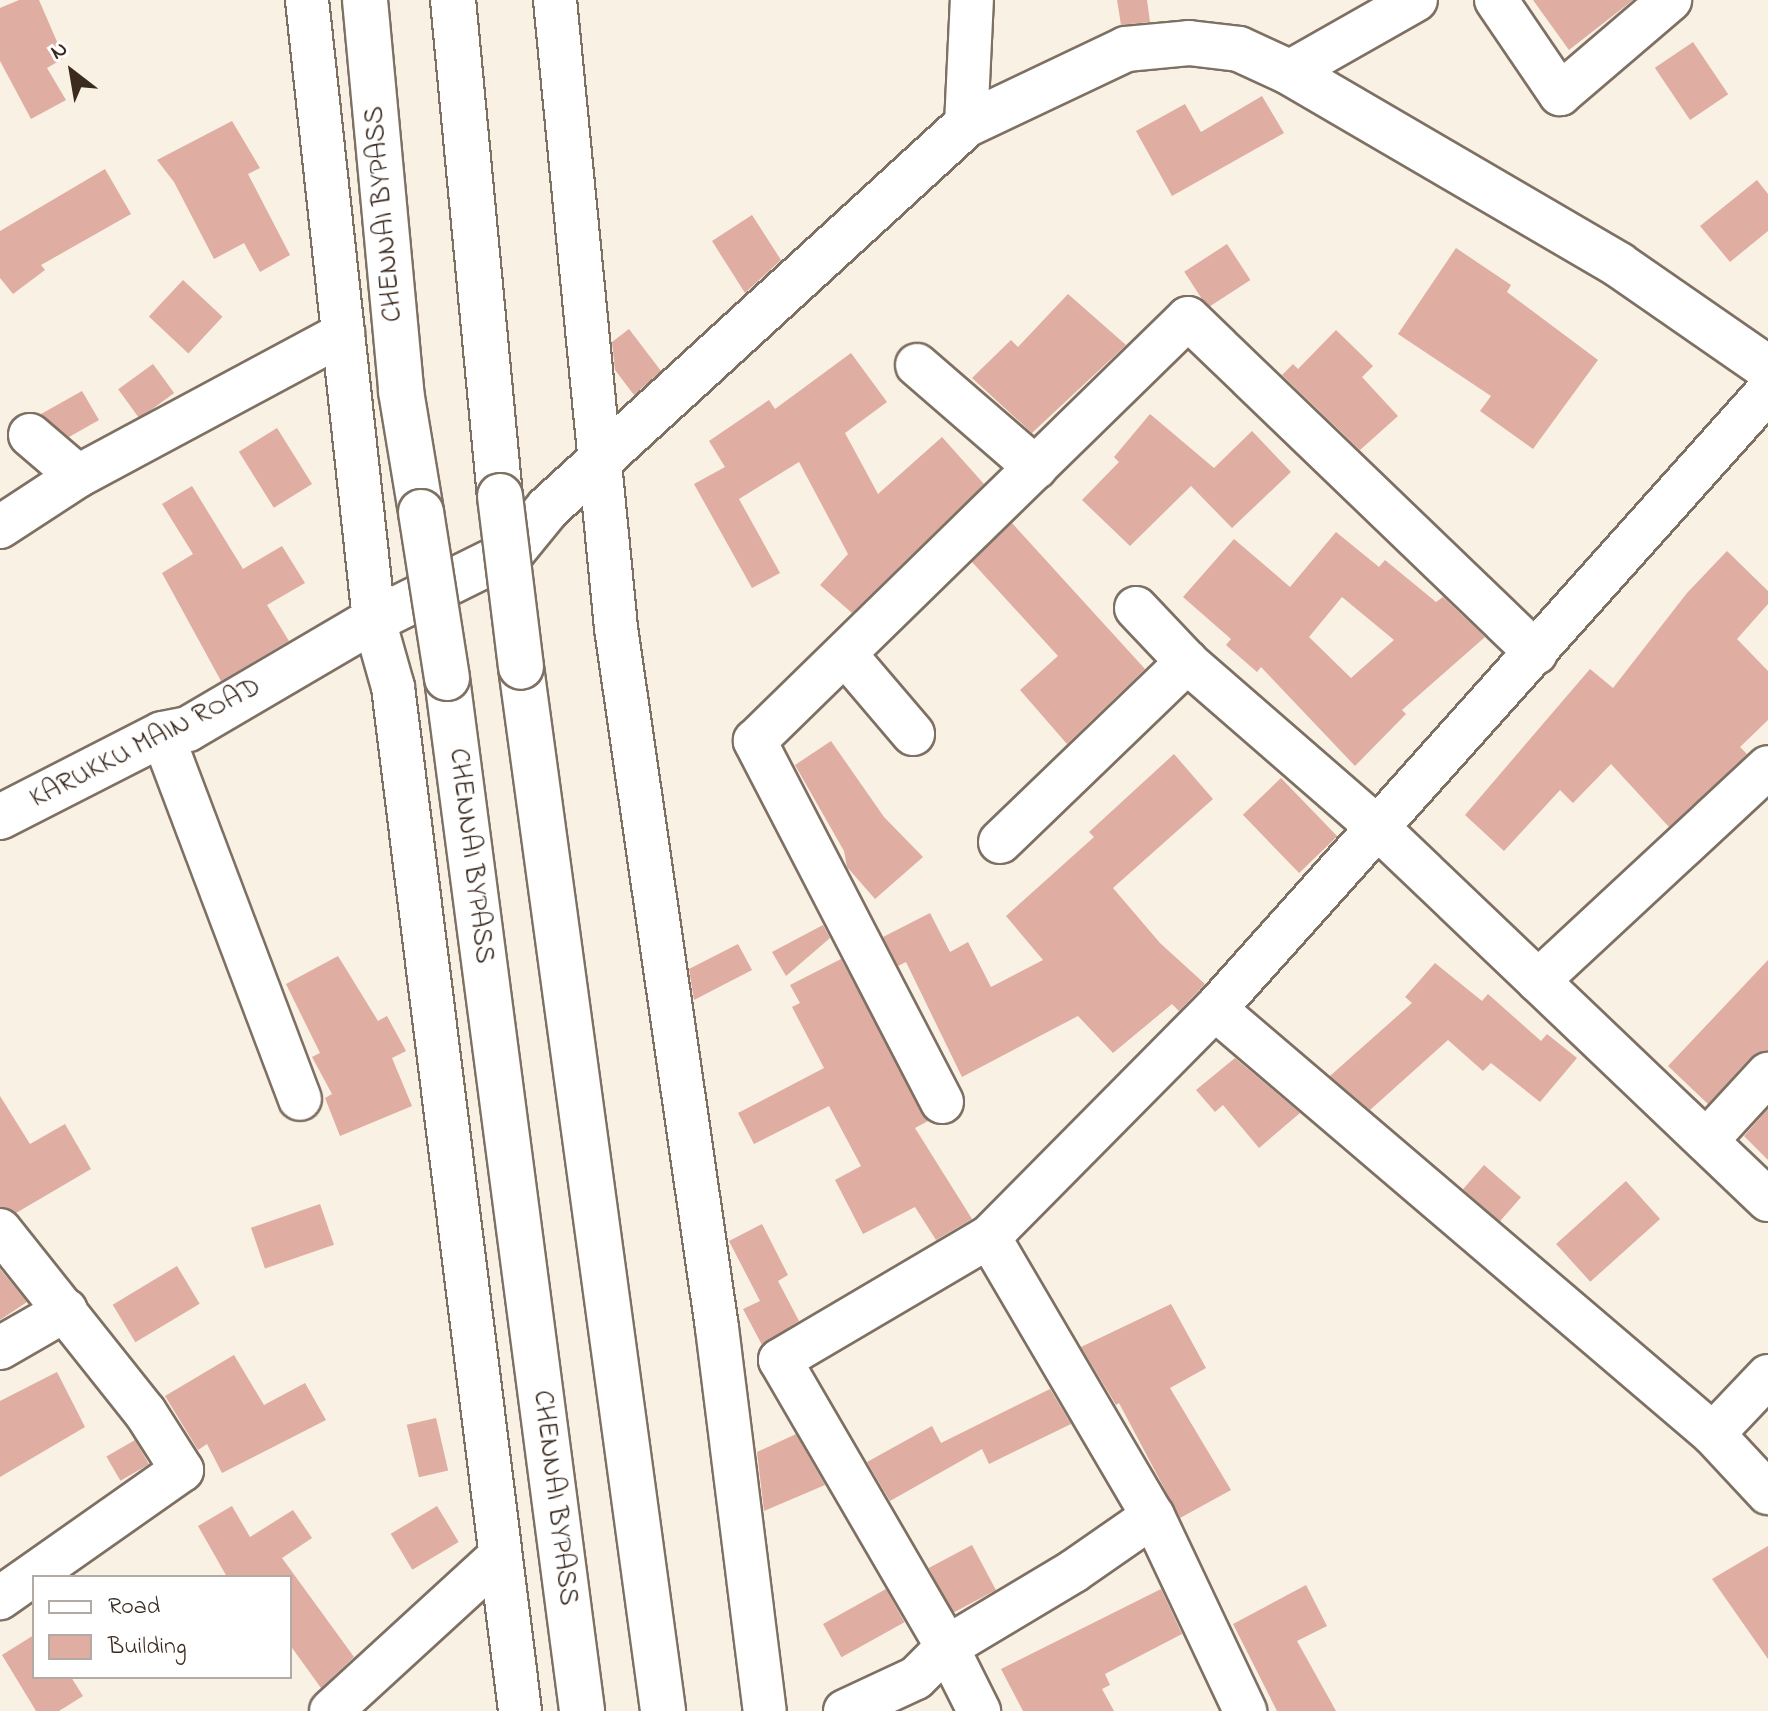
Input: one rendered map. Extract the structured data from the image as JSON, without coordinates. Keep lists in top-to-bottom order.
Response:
{
  "streets": {
    "main road": ["CHENNAI BYPASS", "KARUKKU MAIN ROAD"]
  },
  "legend": ["Road", "Building"],
  "north": "top left"
}
